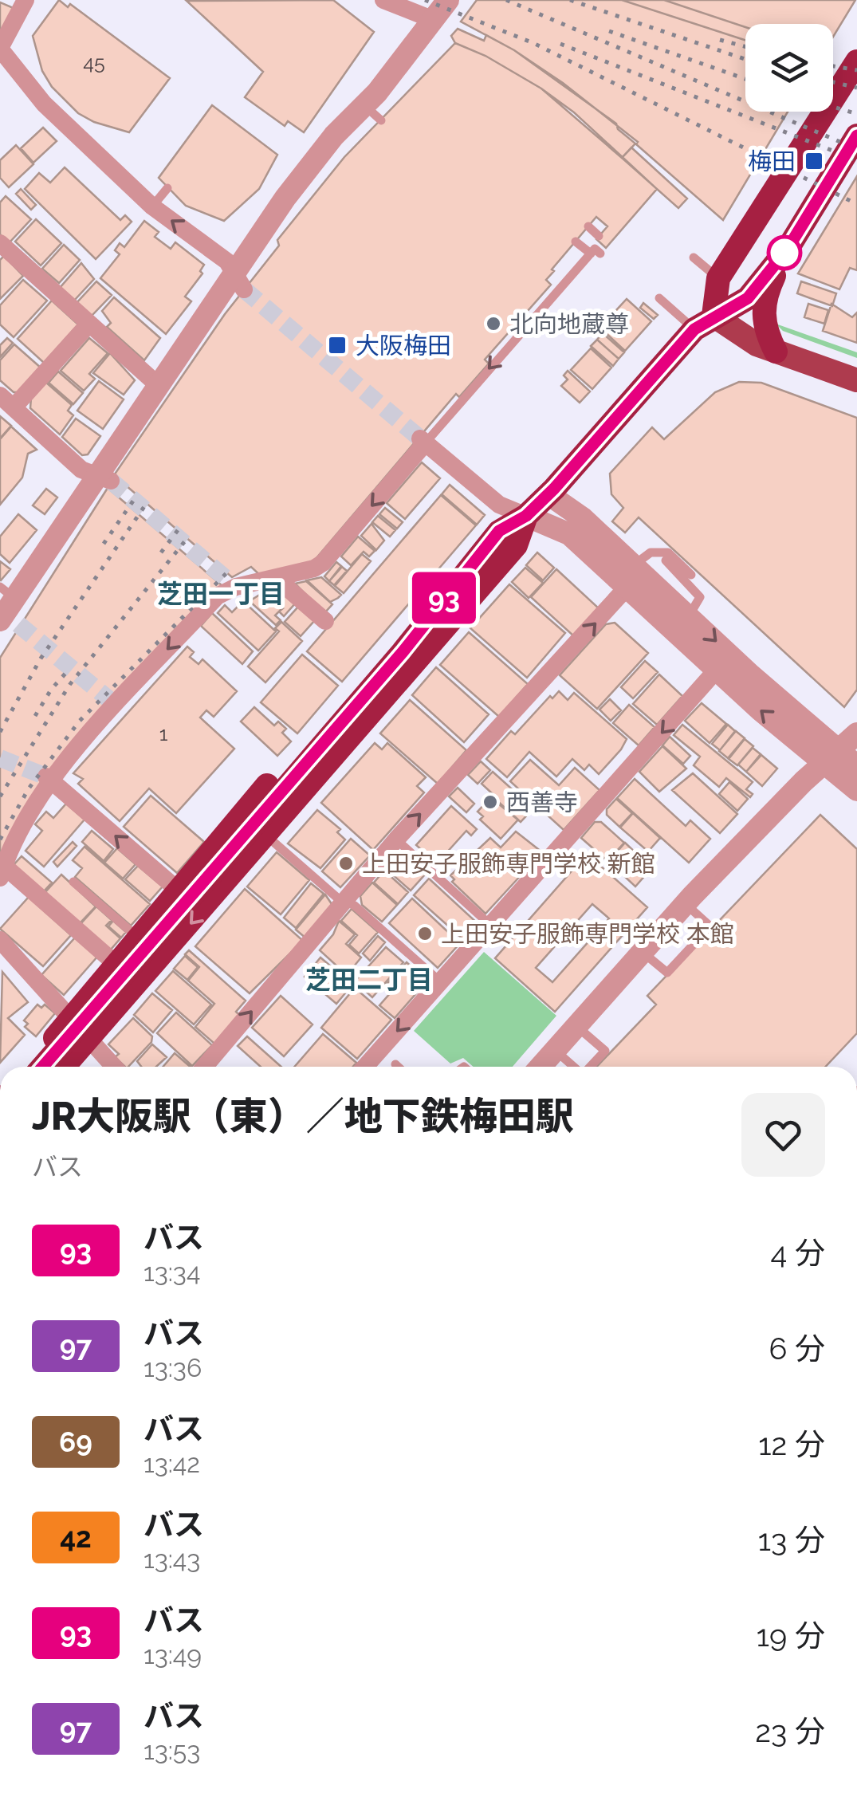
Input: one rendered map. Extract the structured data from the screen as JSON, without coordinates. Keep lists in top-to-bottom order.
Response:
{
  "districts": ["芝田一丁目", "芝田二丁目"],
  "places": {
    "transit": ["梅田", "大阪梅田"],
    "other": [
      "北向地蔵尊",
      "西善寺",
      "上田安子服飾専門学校 新館",
      "上田安子服飾専門学校 本館"
    ]
  },
  "lines": ["bus line 93"],
  "house_numbers": ["45", "1"],
  "page": {
    "on_map": "93",
    "heading": ["JR大阪駅（東）／地下鉄梅田駅", "バス"],
    "list": [
      {
        "mark": "93",
        "name": "バス",
        "note": "13:34",
        "value": "4 分"
      },
      {
        "mark": "97",
        "name": "バス",
        "note": "13:36",
        "value": "6 分"
      },
      {
        "mark": "69",
        "name": "バス",
        "note": "13:42",
        "value": "12 分"
      },
      {
        "mark": "42",
        "name": "バス",
        "note": "13:43",
        "value": "13 分"
      },
      {
        "mark": "93",
        "name": "バス",
        "note": "13:49",
        "value": "19 分"
      },
      {
        "mark": "97",
        "name": "バス",
        "note": "13:53",
        "value": "23 分"
      }
    ]
  }
}
